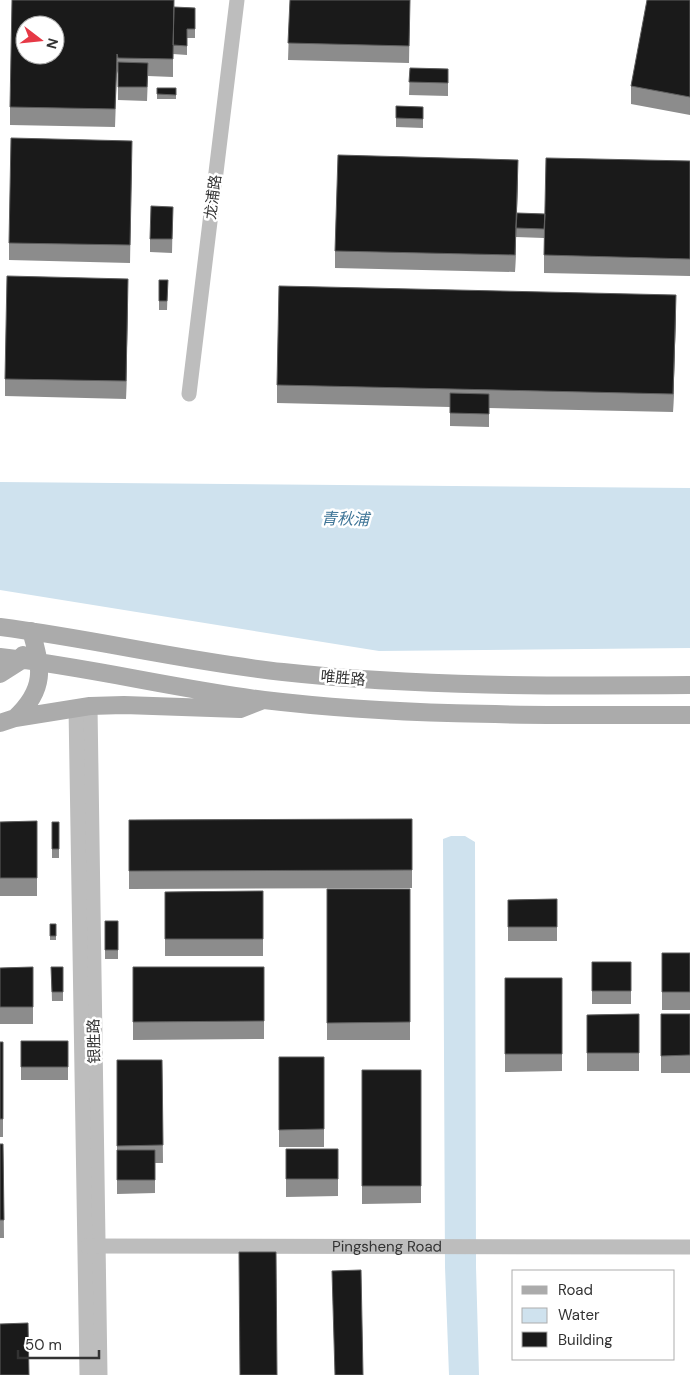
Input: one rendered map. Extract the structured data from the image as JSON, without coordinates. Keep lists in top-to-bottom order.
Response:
{
  "streets": {
    "main road": ["唯胜路"],
    "street": ["龙浦路", "银胜路", "Pingsheng Road"]
  },
  "crossings": [
    ["银胜路", "Pingsheng Road"]
  ],
  "water": ["青秋浦"],
  "legend": ["Road", "Water", "Building"],
  "scale_bar": "50 m",
  "north": "right"
}
